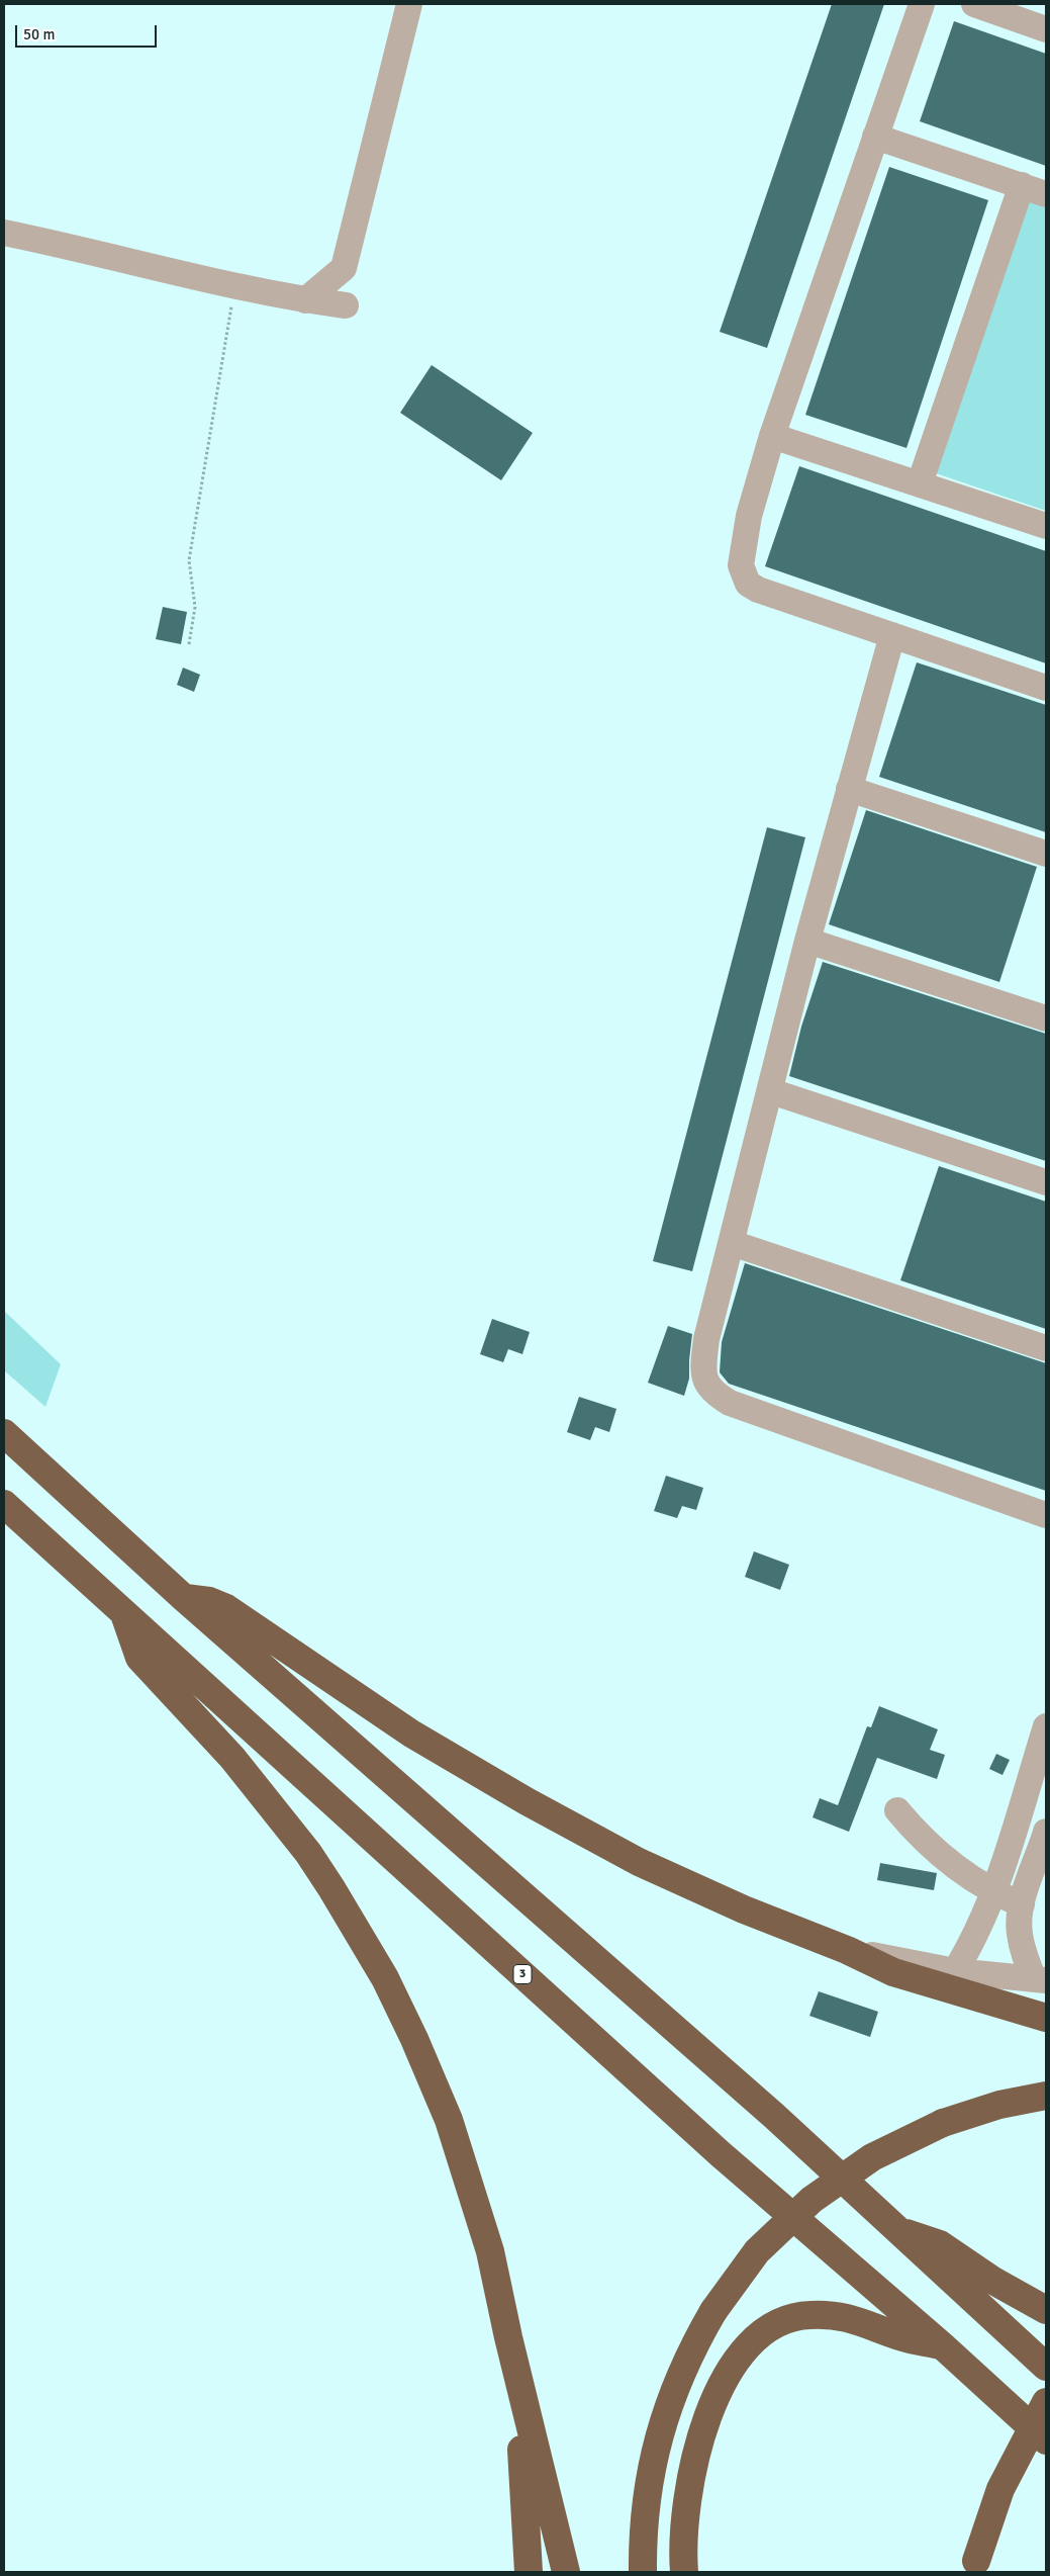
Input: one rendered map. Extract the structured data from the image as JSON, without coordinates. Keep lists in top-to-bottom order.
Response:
{
  "streets": {
    "highway": ["3"]
  },
  "scale_bar": "50 m"
}
